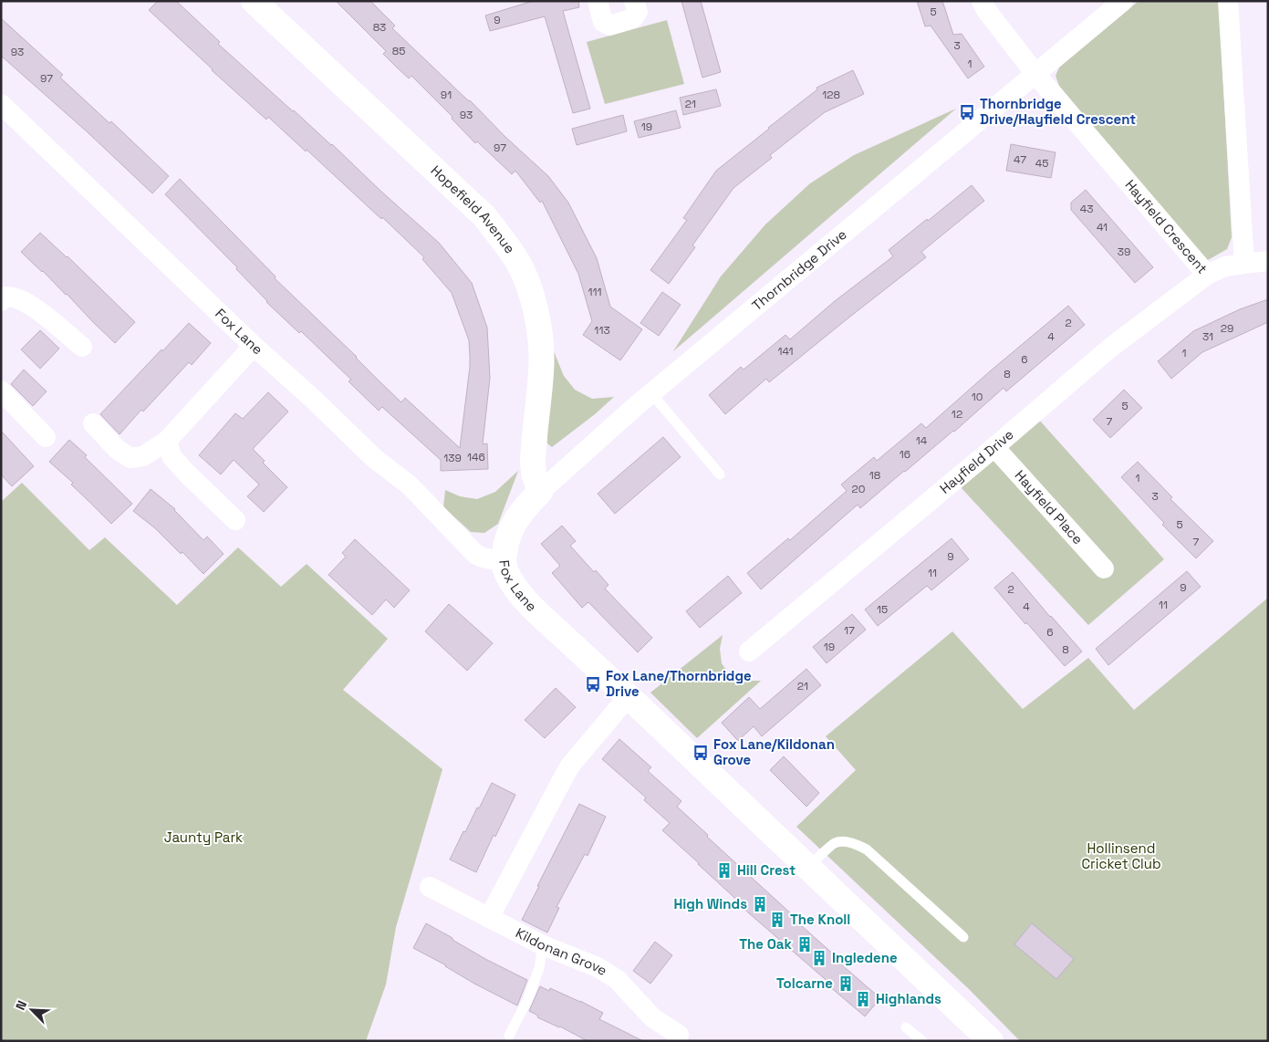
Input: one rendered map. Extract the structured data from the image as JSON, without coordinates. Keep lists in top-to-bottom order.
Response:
{
  "streets": {
    "street": [
      "Hopefield Avenue",
      "Hayfield Crescent",
      "Thornbridge Drive",
      "Fox Lane",
      "Hayfield Drive",
      "Hayfield Place",
      "Kildonan Grove"
    ]
  },
  "crossings": [
    ["Hopefield Avenue", "Thornbridge Drive"],
    ["Hayfield Crescent", "Thornbridge Drive"],
    ["Hayfield Crescent", "Hayfield Drive"],
    ["Thornbridge Drive", "Fox Lane"],
    ["Hayfield Drive", "Hayfield Place"]
  ],
  "parks": ["Jaunty Park", "Hollinsend Cricket Club"],
  "places": {
    "bus stop": ["Thornbridge Drive/Hayfield Crescent", "Fox Lane/Thornbridge Drive", "Fox Lane/Kildonan Grove"],
    "building": [
      "Hill Crest",
      "High Winds",
      "The Knoll",
      "The Oak",
      "Ingledene",
      "Tolcarne",
      "Highlands"
    ]
  },
  "house_numbers": [
    "5",
    "9",
    "83",
    "3",
    "85",
    "93",
    "1",
    "97",
    "91",
    "128",
    "21",
    "93",
    "19",
    "97",
    "47",
    "45",
    "43",
    "41",
    "39",
    "111",
    "2",
    "29",
    "113",
    "4",
    "31",
    "141",
    "1",
    "6",
    "8",
    "10",
    "5",
    "12",
    "7",
    "14",
    "16",
    "146",
    "139",
    "18",
    "1",
    "20",
    "3",
    "5",
    "7",
    "9",
    "11",
    "9",
    "2",
    "11",
    "4",
    "15",
    "17",
    "6",
    "19",
    "8",
    "21"
  ],
  "north": "top left"
}
